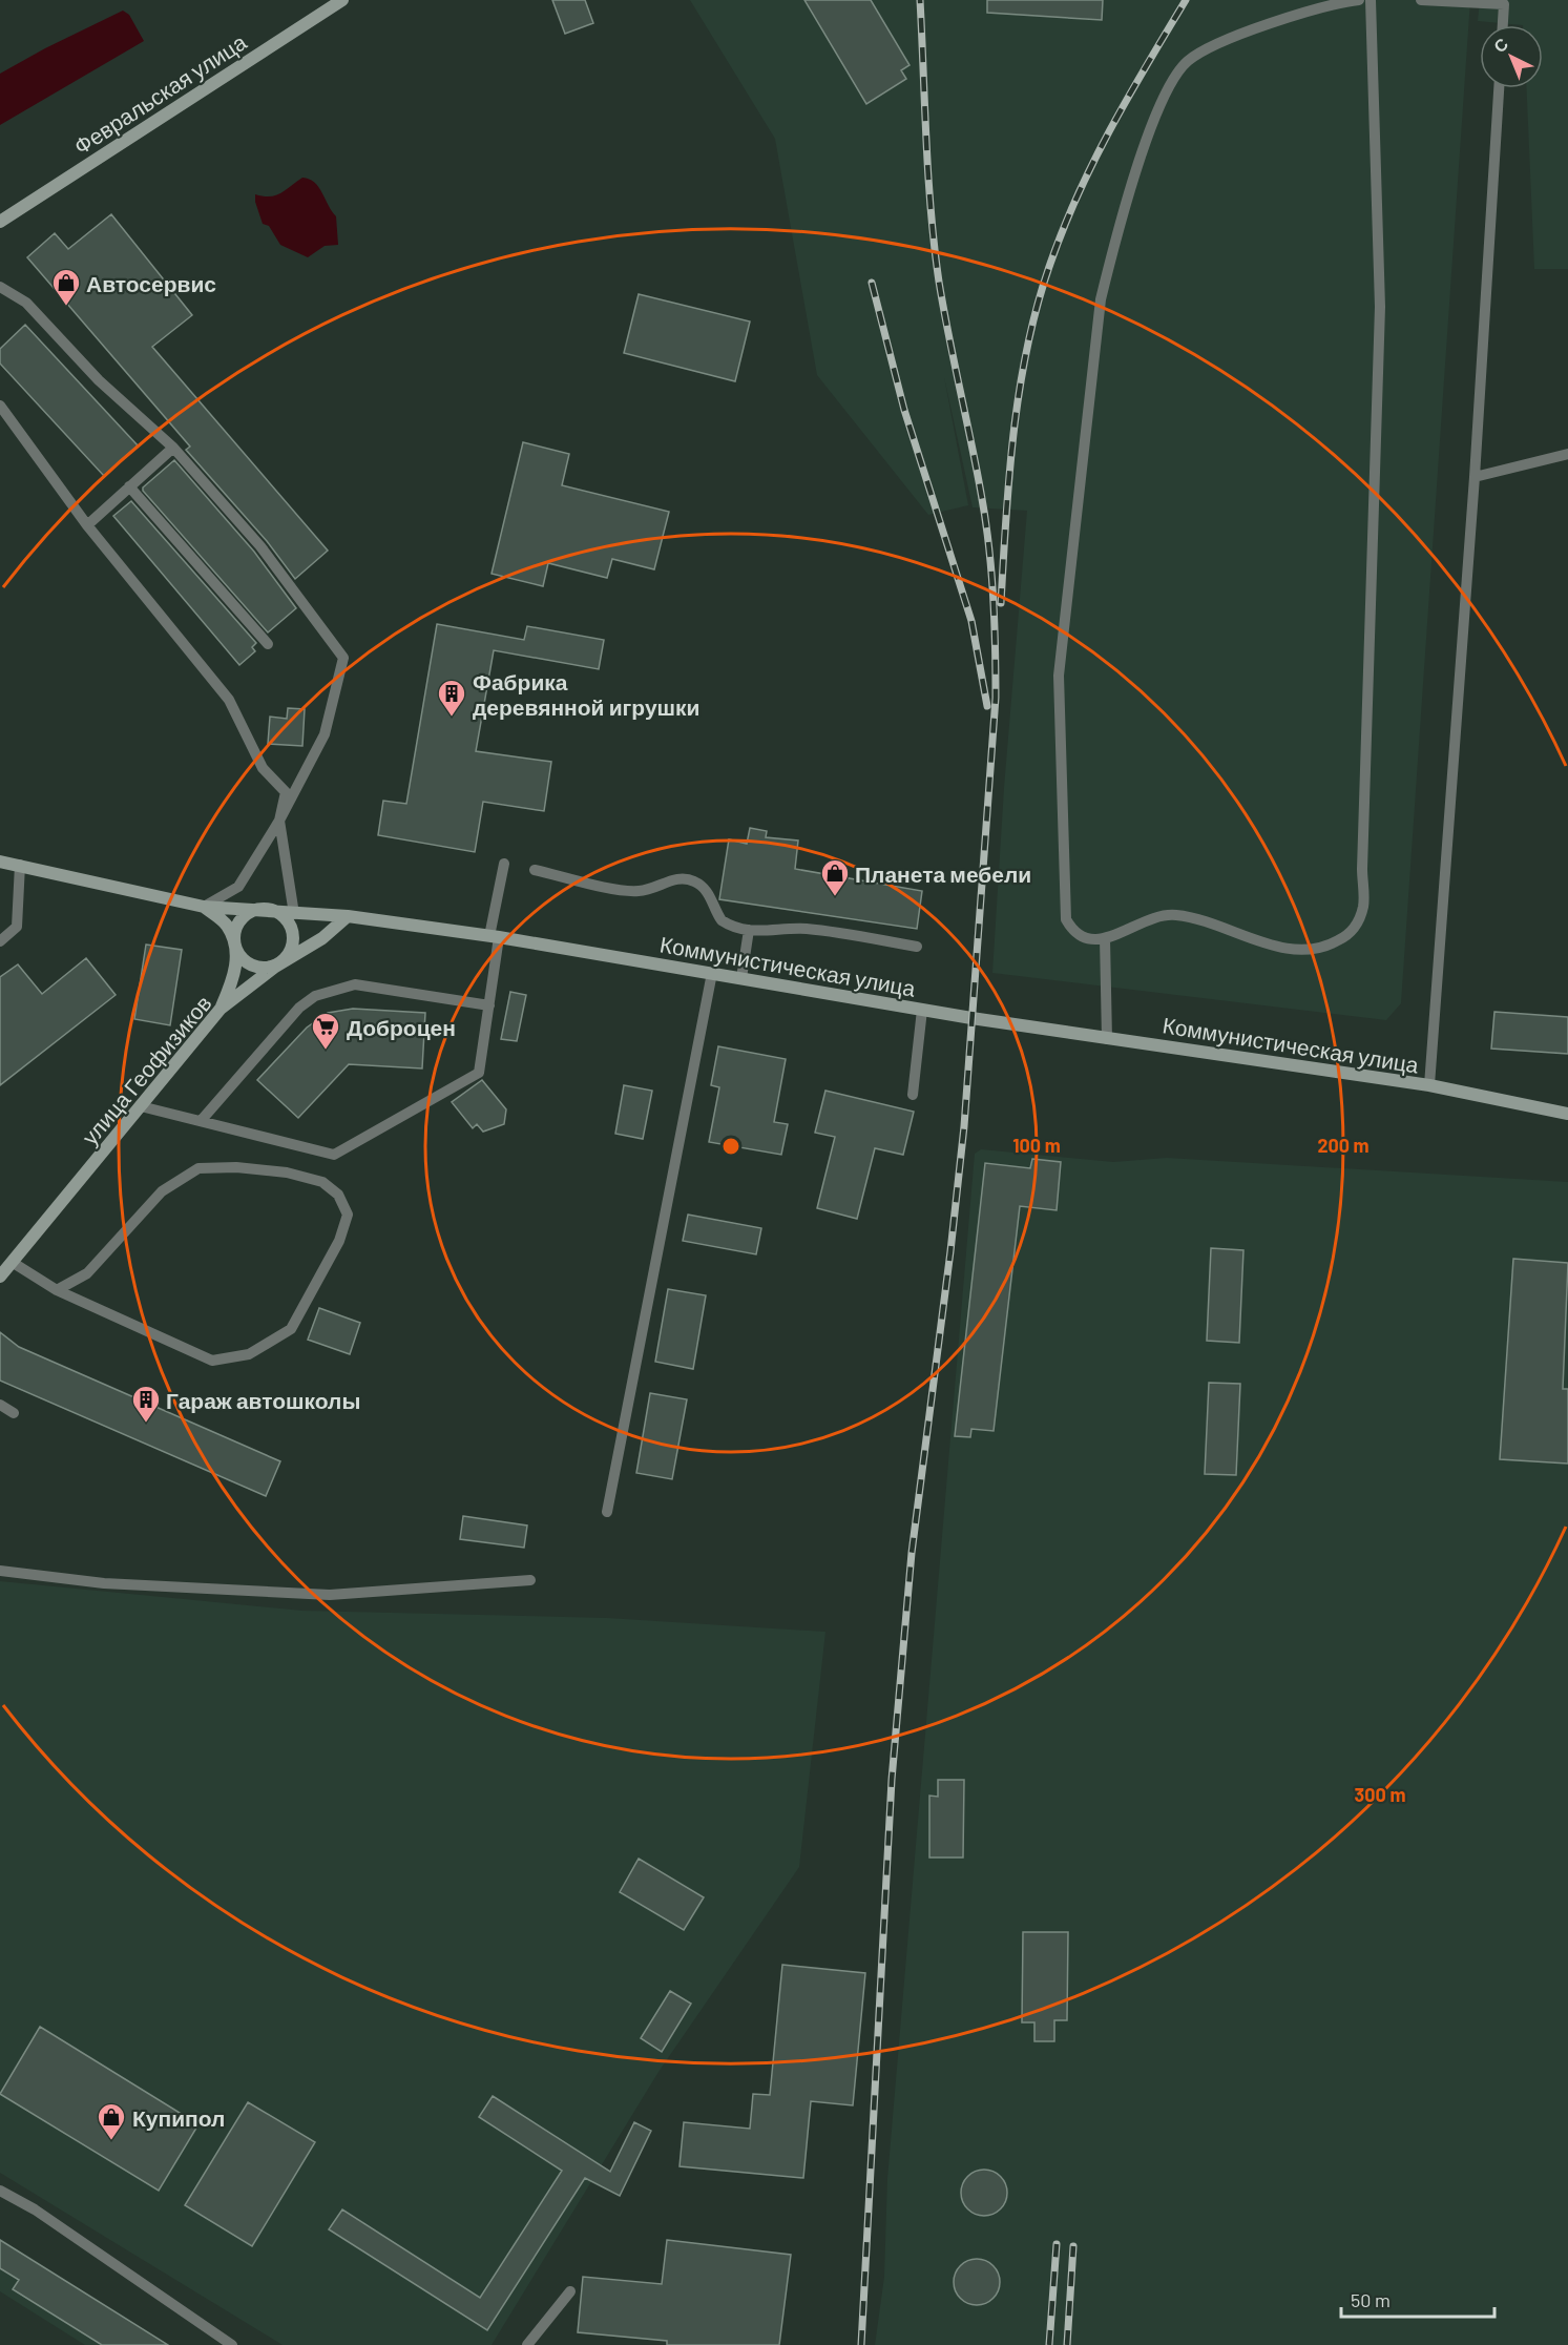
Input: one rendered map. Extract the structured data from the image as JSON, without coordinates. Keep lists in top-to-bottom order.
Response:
{
  "streets": {
    "main road": ["Февральская улица", "Коммунистическая улица", "улица Геофизиков"]
  },
  "crossings": [
    ["Коммунистическая улица", "улица Геофизиков"]
  ],
  "places": {
    "shop": ["Автосервис", "Планета мебели", "Купипол"],
    "building": ["Фабрика деревянной игрушки", "Гараж автошколы"],
    "supermarket": ["Доброцен"]
  },
  "scale_bar": "50 m",
  "north": "top left",
  "rings": ["100 m", "200 m", "300 m"]
}
